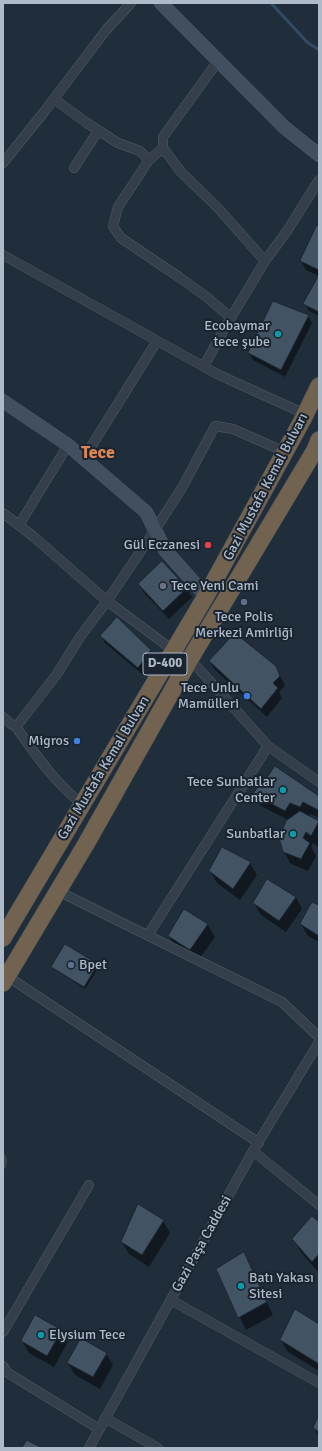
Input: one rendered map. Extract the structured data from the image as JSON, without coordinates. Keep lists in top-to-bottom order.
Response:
{
  "streets": {
    "highway": ["Gazi Mustafa Kemal Bulvarı", "D-400"],
    "street": ["Gazi Paşa Caddesi"]
  },
  "districts": ["Tece"],
  "places": [
    "Ecobaymar tece şube",
    "Gül Eczanesi",
    "Tece Yeni Cami",
    "Tece Polis Merkezi Amirliği",
    "Tece Unlu Mamülleri",
    "Migros",
    "Tece Sunbatlar Center",
    "Sunbatlar",
    "Bpet",
    "Batı Yakası Sitesi",
    "Elysium Tece"
  ]
}
